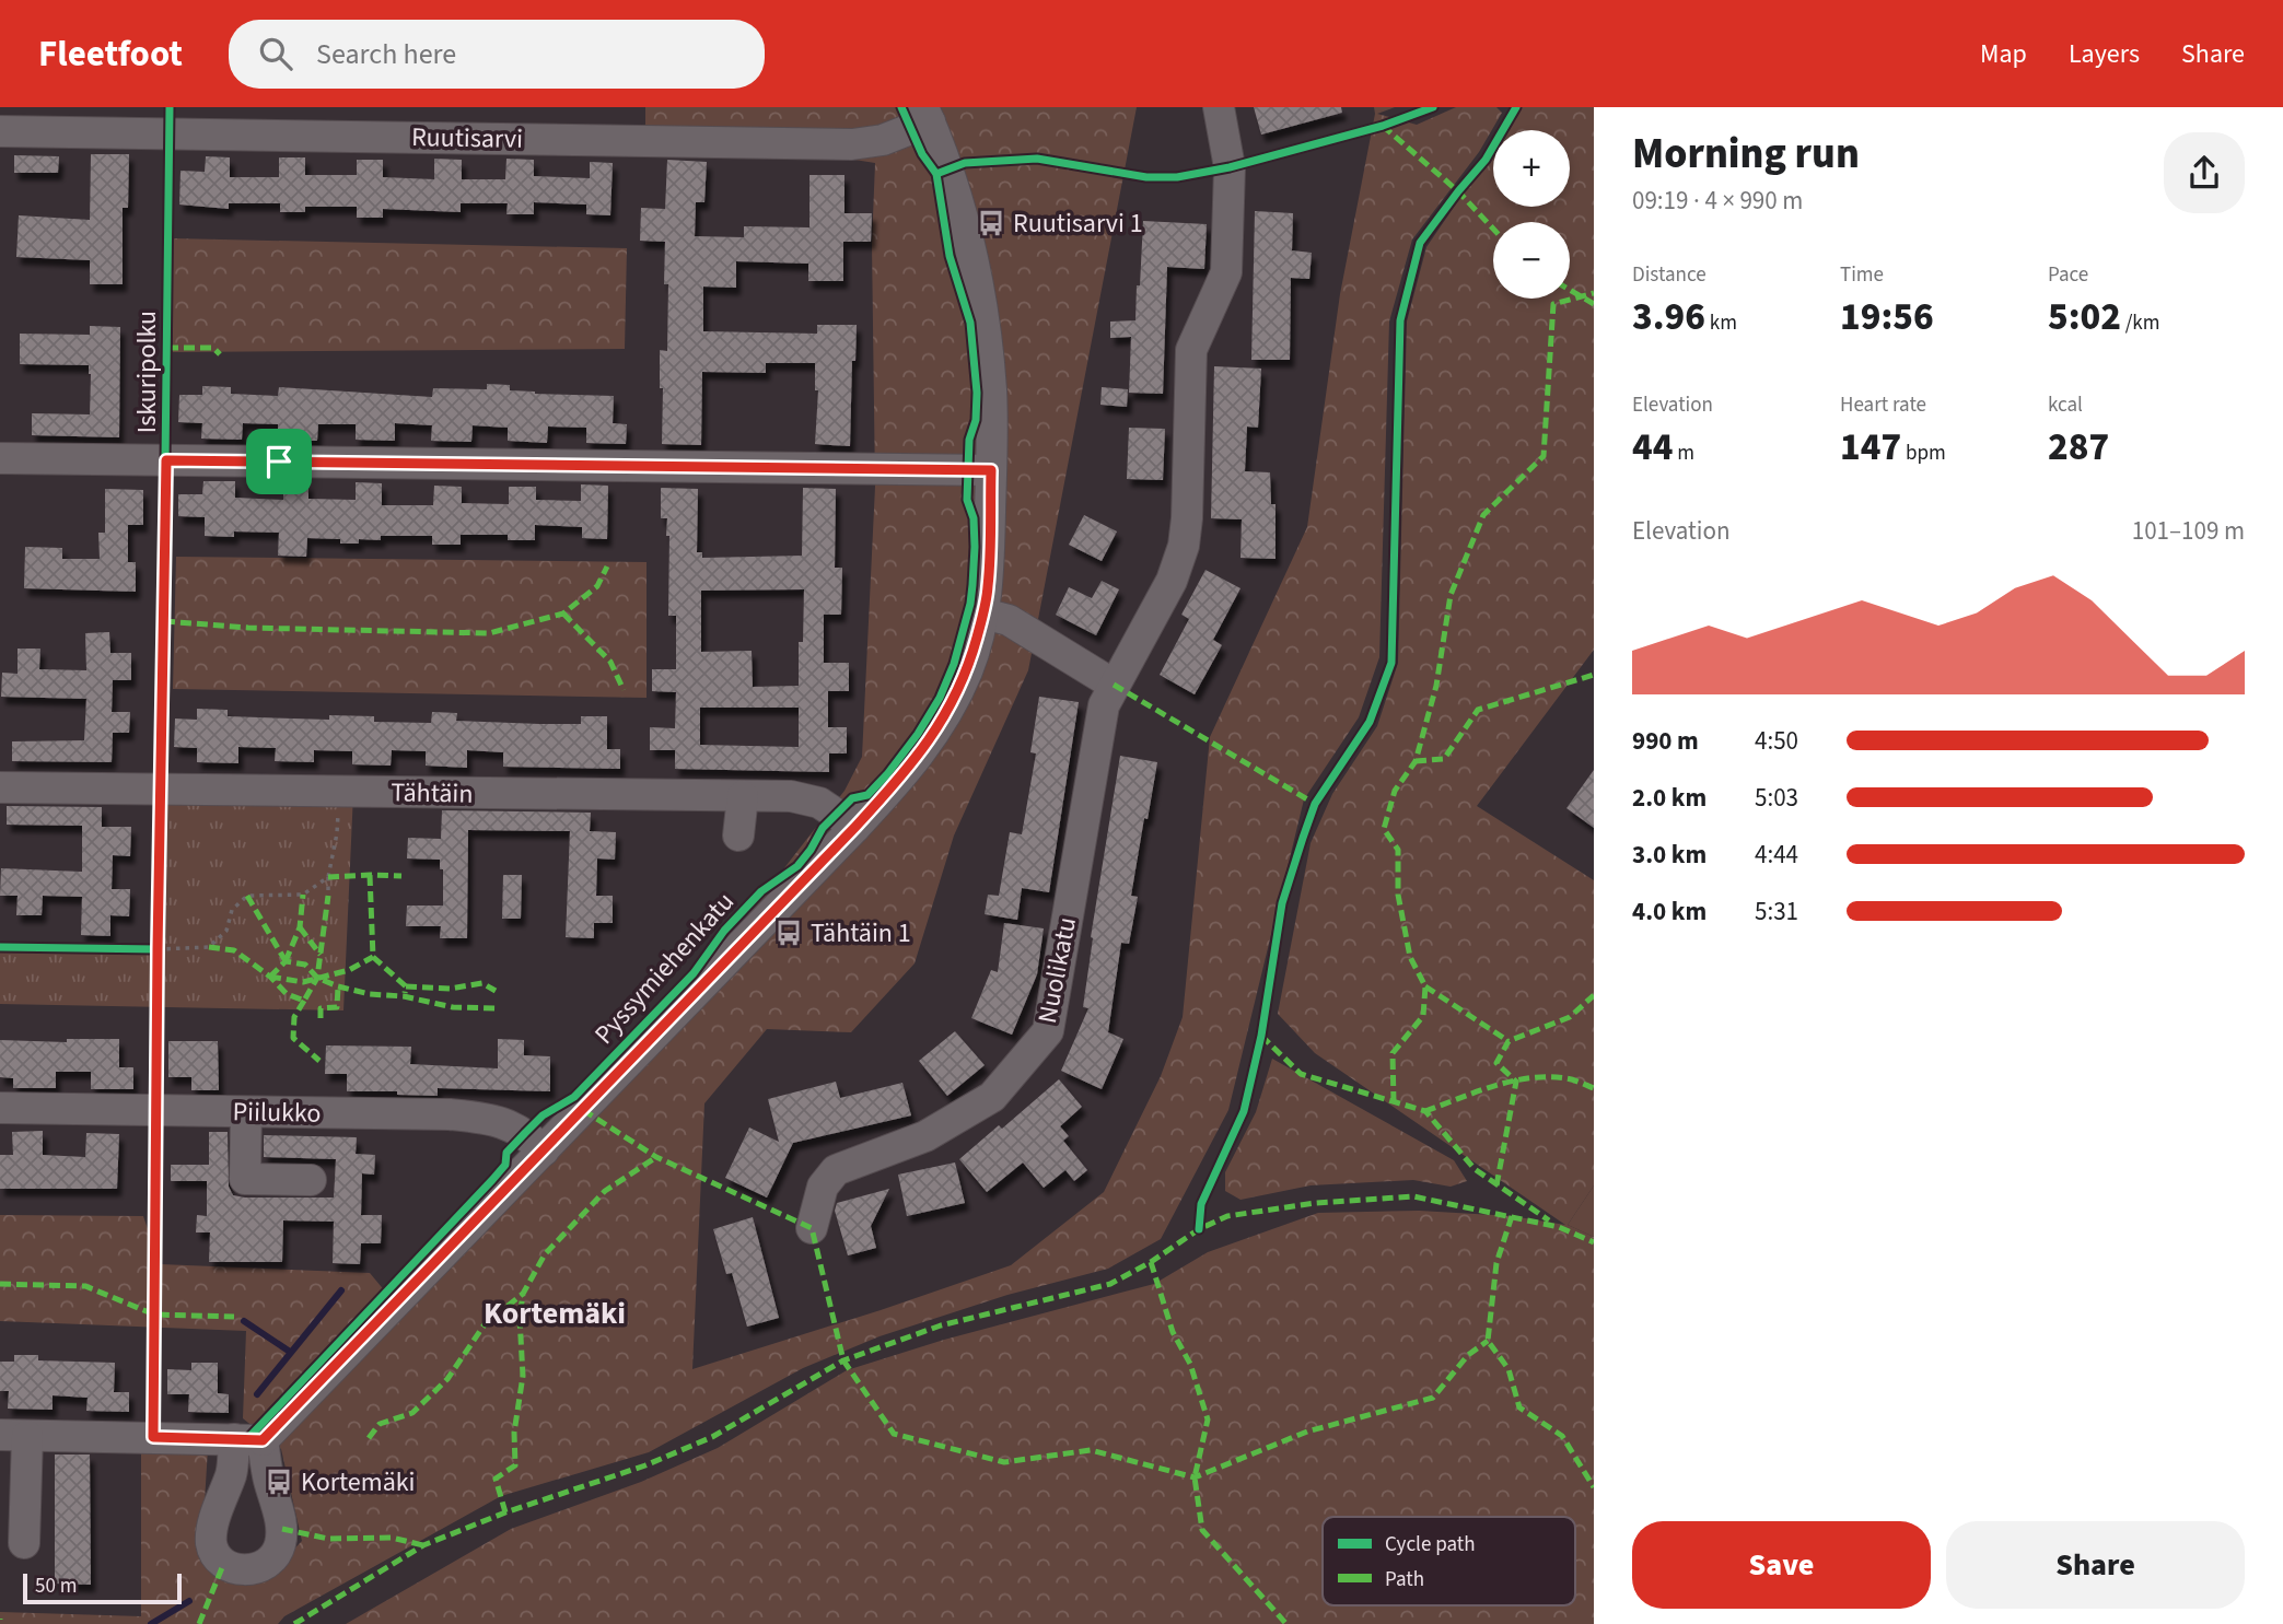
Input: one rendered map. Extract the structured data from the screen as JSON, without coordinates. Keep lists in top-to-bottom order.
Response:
{
  "streets": {
    "street": [
      "Ruutisarvi",
      "Tähtäin",
      "Pyssymiehenkatu",
      "Nuolikatu",
      "Piilukko"
    ],
    "cycle path": ["Iskuripolku"]
  },
  "crossings": [
    ["Ruutisarvi", "Pyssymiehenkatu"],
    ["Tähtäin", "Pyssymiehenkatu"],
    ["Pyssymiehenkatu", "Piilukko"]
  ],
  "districts": ["Kortemäki"],
  "places": {
    "bus stop": ["Ruutisarvi 1", "Tähtäin 1", "Kortemäki"]
  },
  "legend": ["Cycle path", "Path"],
  "scale_bar": "50 m",
  "page": {
    "header": "Fleetfoot",
    "search": "Search here",
    "nav": ["Map", "Layers", "Share"],
    "heading": ["Morning run", "09:19 · 4 × 990 m"],
    "map_buttons": ["+", "−"],
    "stats": [
      ["Distance", "3.96 km"],
      ["Time", "19:56"],
      ["Pace", "5:02 /km"],
      ["Elevation", "44 m"],
      ["Heart rate", "147 bpm"],
      ["kcal", "287"]
    ],
    "chart": ["Elevation", "101–109 m"],
    "list": [
      {
        "name": "990 m",
        "note": "4:50"
      },
      {
        "name": "2.0 km",
        "note": "5:03"
      },
      {
        "name": "3.0 km",
        "note": "4:44"
      },
      {
        "name": "4.0 km",
        "note": "5:31"
      }
    ],
    "buttons": ["Save", "Share"],
    "scale": "50 m"
  }
}
